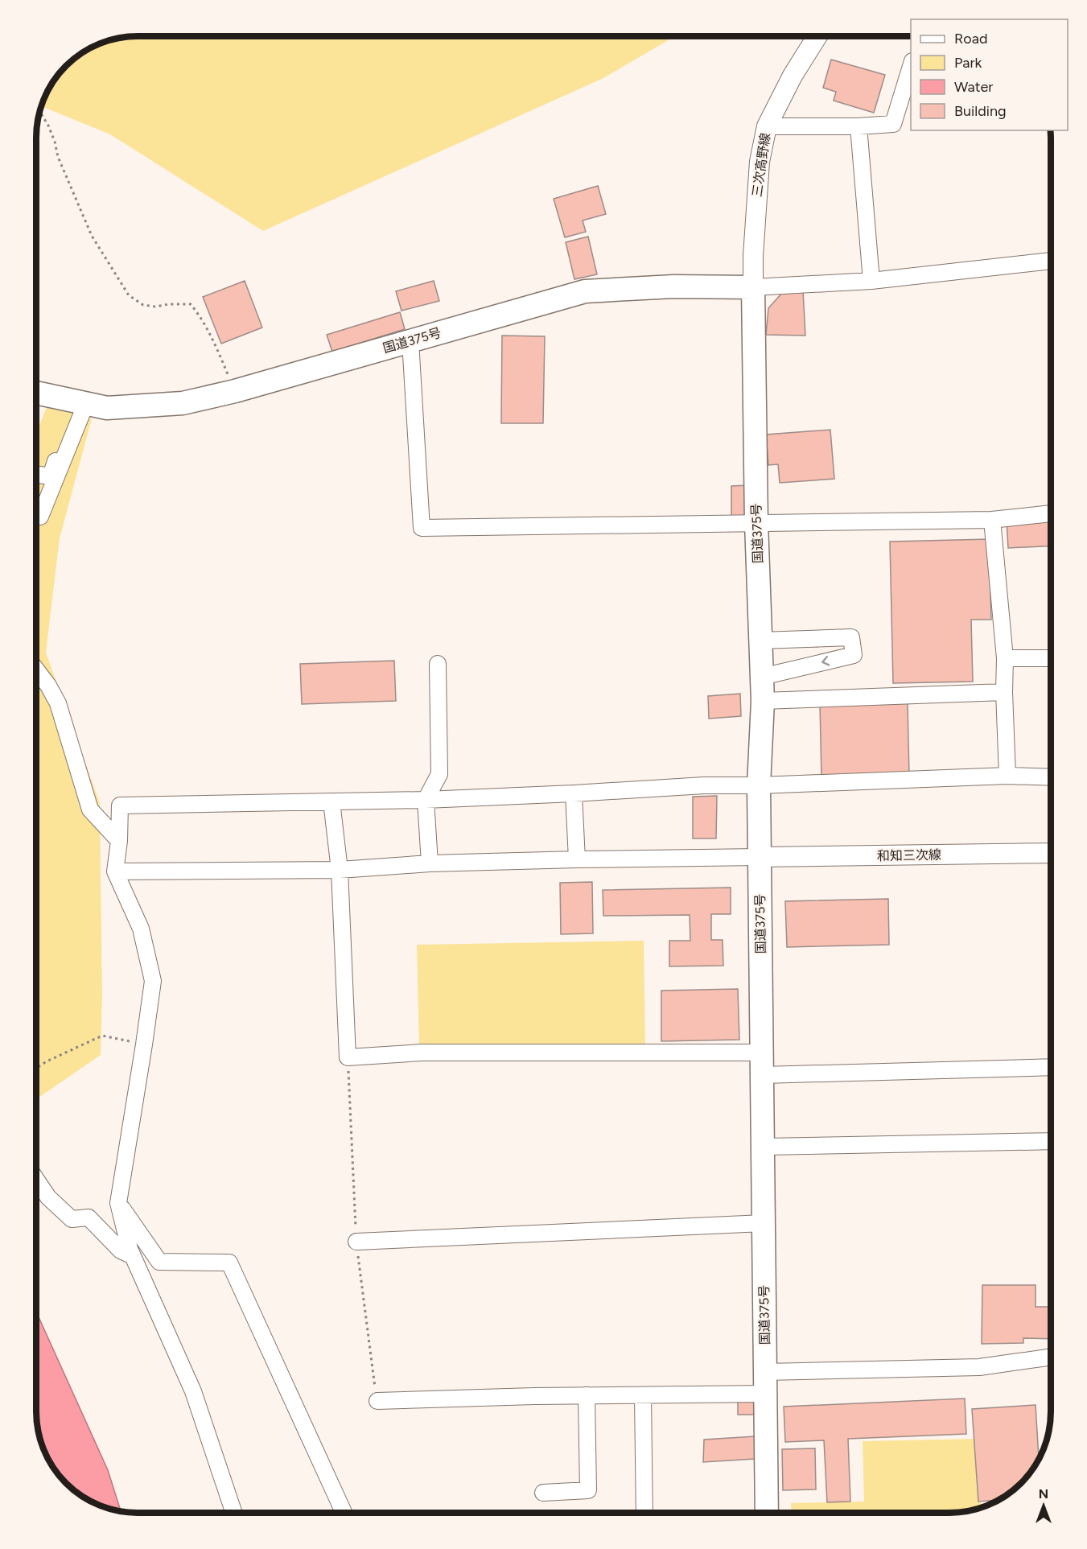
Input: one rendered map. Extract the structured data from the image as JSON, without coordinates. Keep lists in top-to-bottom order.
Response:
{
  "streets": {
    "highway": ["国道375号"],
    "main road": ["三次高野線", "和知三次線"]
  },
  "crossings": [
    ["三次高野線", "国道375号"],
    ["国道375号", "和知三次線"]
  ],
  "legend": [
    "Road",
    "Park",
    "Water",
    "Building"
  ],
  "north": "top"
}
